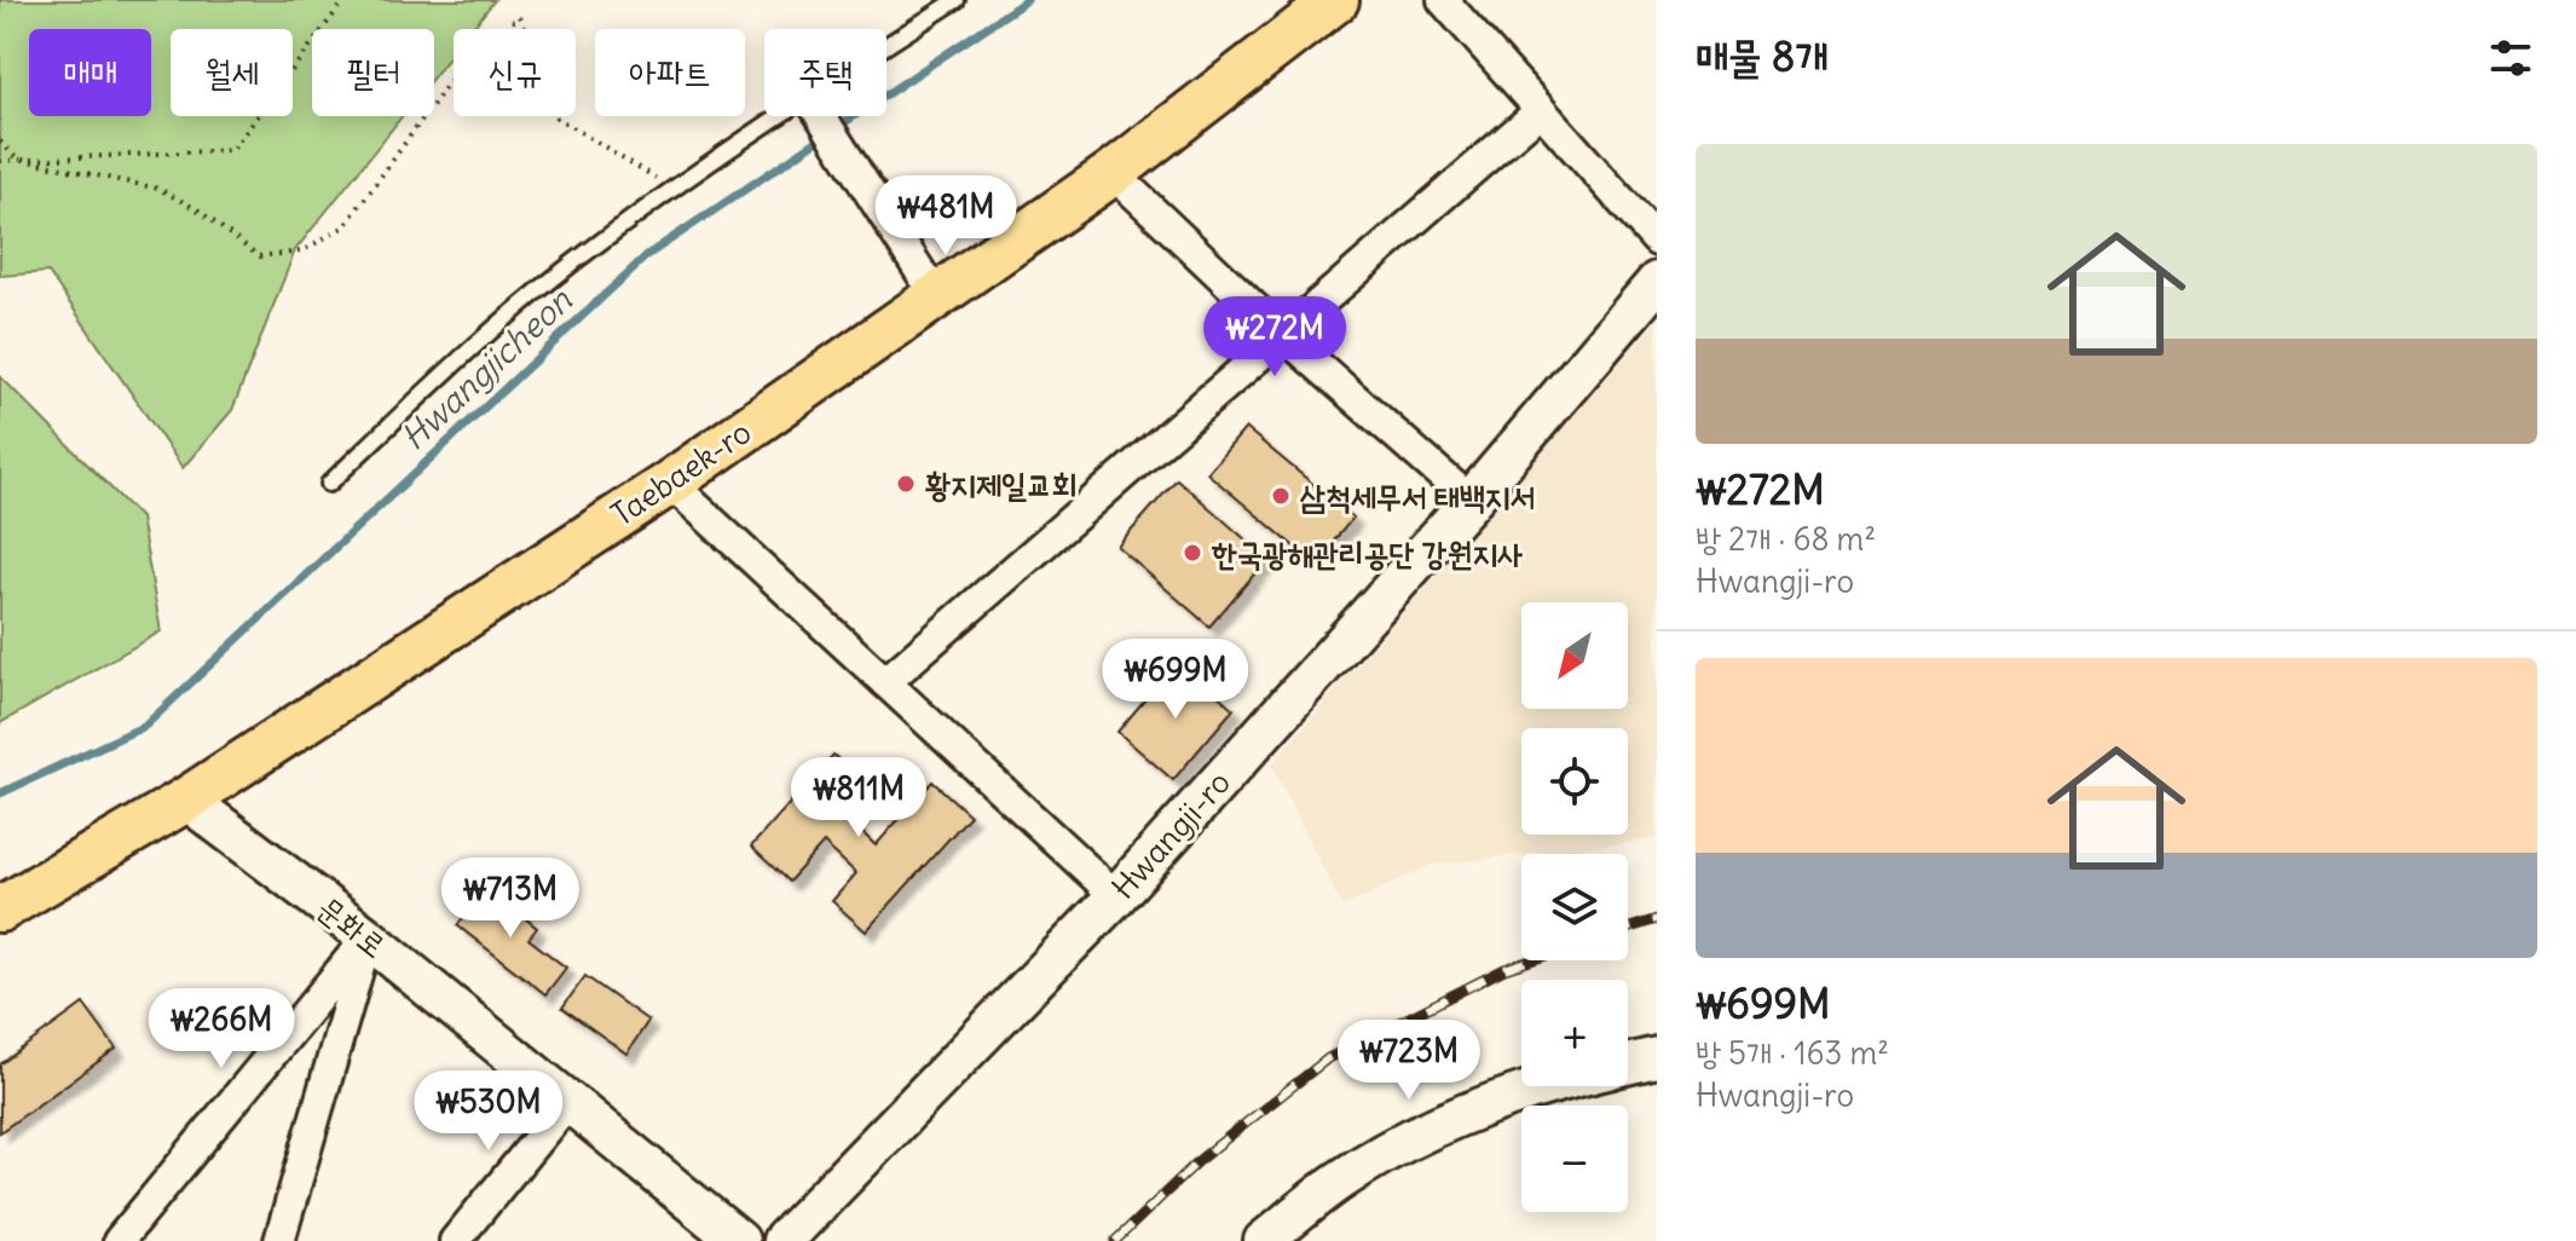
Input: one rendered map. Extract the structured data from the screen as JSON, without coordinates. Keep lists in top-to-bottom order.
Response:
{
  "streets": {
    "main road": ["Taebaek-ro"],
    "street": ["Hwangji-ro", "문화로"]
  },
  "crossings": [
    ["Taebaek-ro", "문화로"]
  ],
  "water": ["Hwangjicheon"],
  "places": ["황지제일교회", "삼척세무서 태백지서", "한국광해관리공단 강원지사"],
  "north": "bottom left",
  "page": {
    "heading": "매물 8개",
    "chip": [
      "매매",
      "월세",
      "필터",
      "신규",
      "아파트",
      "주택"
    ],
    "list": [
      {
        "name": "₩272M",
        "note": "방 2개 · 68 m² · Hwangji-ro"
      },
      {
        "name": "₩699M",
        "note": "방 5개 · 163 m² · Hwangji-ro"
      }
    ],
    "price": [
      "₩481M",
      "₩272M",
      "₩699M",
      "₩811M",
      "₩713M",
      "₩266M",
      "₩723M",
      "₩530M"
    ],
    "map_buttons": ["+", "−"]
  }
}
